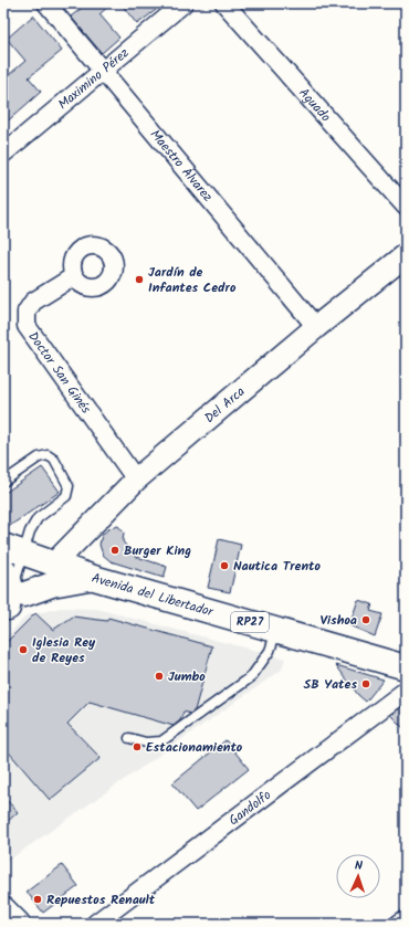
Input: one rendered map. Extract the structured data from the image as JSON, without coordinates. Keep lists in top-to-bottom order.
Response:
{
  "streets": {
    "main road": ["Avenida del Libertador", "RP27"],
    "street": [
      "Maximino Pérez",
      "Aguado",
      "Maestro Álvarez",
      "Doctor San Ginés",
      "Del Arca",
      "Gandolfo"
    ]
  },
  "crossings": [
    ["Maximino Pérez", "Maestro Álvarez"],
    ["Maestro Álvarez", "Del Arca"],
    ["Doctor San Ginés", "Del Arca"],
    ["Del Arca", "Avenida del Libertador"],
    ["Avenida del Libertador", "RP27"]
  ],
  "places": [
    "Jardín de Infantes Cedro",
    "Burger King",
    "Nautica Trento",
    "Vishoa",
    "Iglesia Rey de Reyes",
    "Jumbo",
    "SB Yates",
    "Estacionamiento",
    "Repuestos Renault"
  ],
  "north": "top"
}
